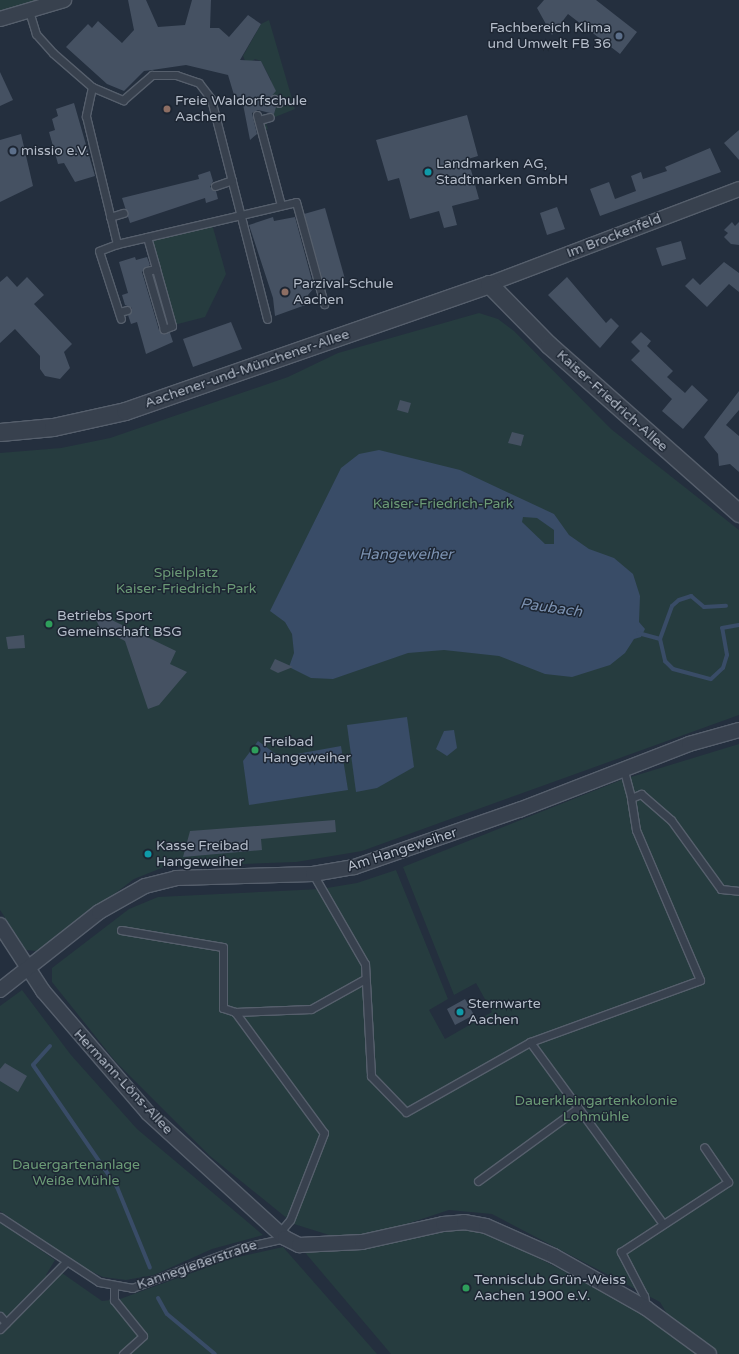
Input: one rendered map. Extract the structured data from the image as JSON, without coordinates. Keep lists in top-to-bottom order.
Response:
{
  "streets": {
    "street": [
      "Im Brockenfeld",
      "Aachener-und-Münchener-Allee",
      "Kaiser-Friedrich-Allee",
      "Am Hangeweiher",
      "Hermann-Löns-Allee"
    ],
    "lane": ["Kannegießerstraße"]
  },
  "crossings": [
    ["Im Brockenfeld", "Aachener-und-Münchener-Allee"],
    ["Im Brockenfeld", "Kaiser-Friedrich-Allee"],
    ["Aachener-und-Münchener-Allee", "Kaiser-Friedrich-Allee"],
    ["Am Hangeweiher", "Hermann-Löns-Allee"],
    ["Hermann-Löns-Allee", "Kannegießerstraße"]
  ],
  "water": ["Hangeweiher", "Paubach"],
  "parks": [
    "Kaiser-Friedrich-Park",
    "Spielplatz Kaiser-Friedrich-Park",
    "Dauerkleingartenkolonie Lohmühle",
    "Dauergartenanlage Weiße Mühle"
  ],
  "places": [
    "Fachbereich Klima und Umwelt FB 36",
    "Freie Waldorfschule Aachen",
    "missio e.V.",
    "Landmarken AG, Stadtmarken GmbH",
    "Parzival-Schule Aachen",
    "Betriebs Sport Gemeinschaft BSG",
    "Freibad Hangeweiher",
    "Kasse Freibad Hangeweiher",
    "Sternwarte Aachen",
    "Tennisclub Grün-Weiss Aachen 1900 e.V."
  ]
}
